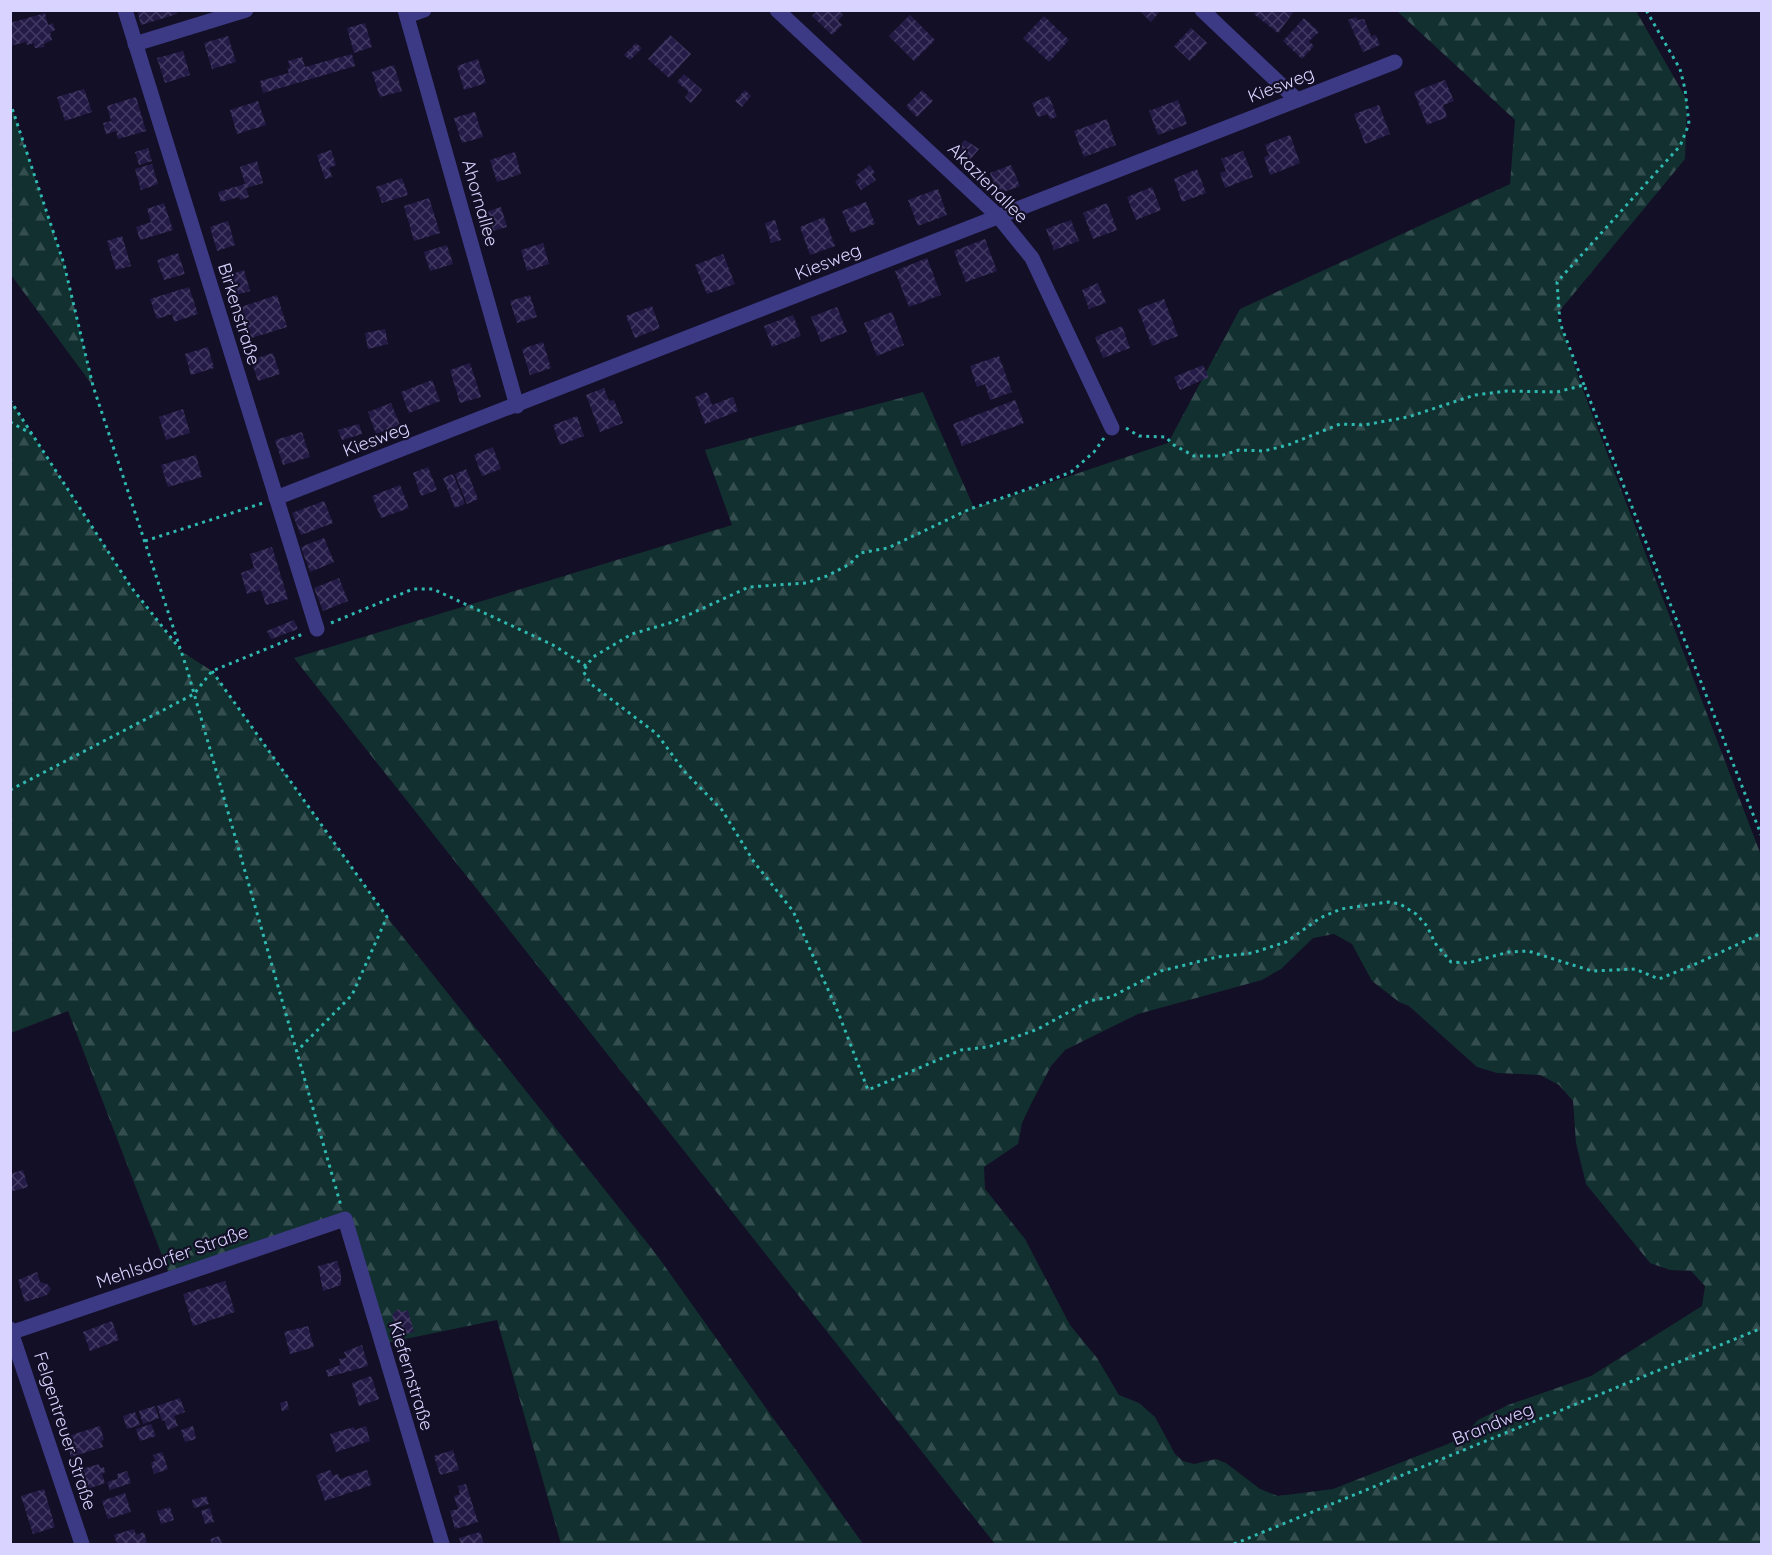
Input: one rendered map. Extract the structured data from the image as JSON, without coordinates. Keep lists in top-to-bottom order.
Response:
{
  "streets": {
    "street": [
      "Kiesweg",
      "Akazienallee",
      "Ahornallee",
      "Birkenstraße",
      "Mehlsdorfer Straße",
      "Kiefernstraße",
      "Felgentreuer Straße"
    ],
    "path": ["Brandweg"]
  },
  "crossings": [
    ["Kiesweg", "Akazienallee"],
    ["Kiesweg", "Ahornallee"],
    ["Kiesweg", "Birkenstraße"],
    ["Mehlsdorfer Straße", "Kiefernstraße"],
    ["Mehlsdorfer Straße", "Felgentreuer Straße"]
  ]
}
